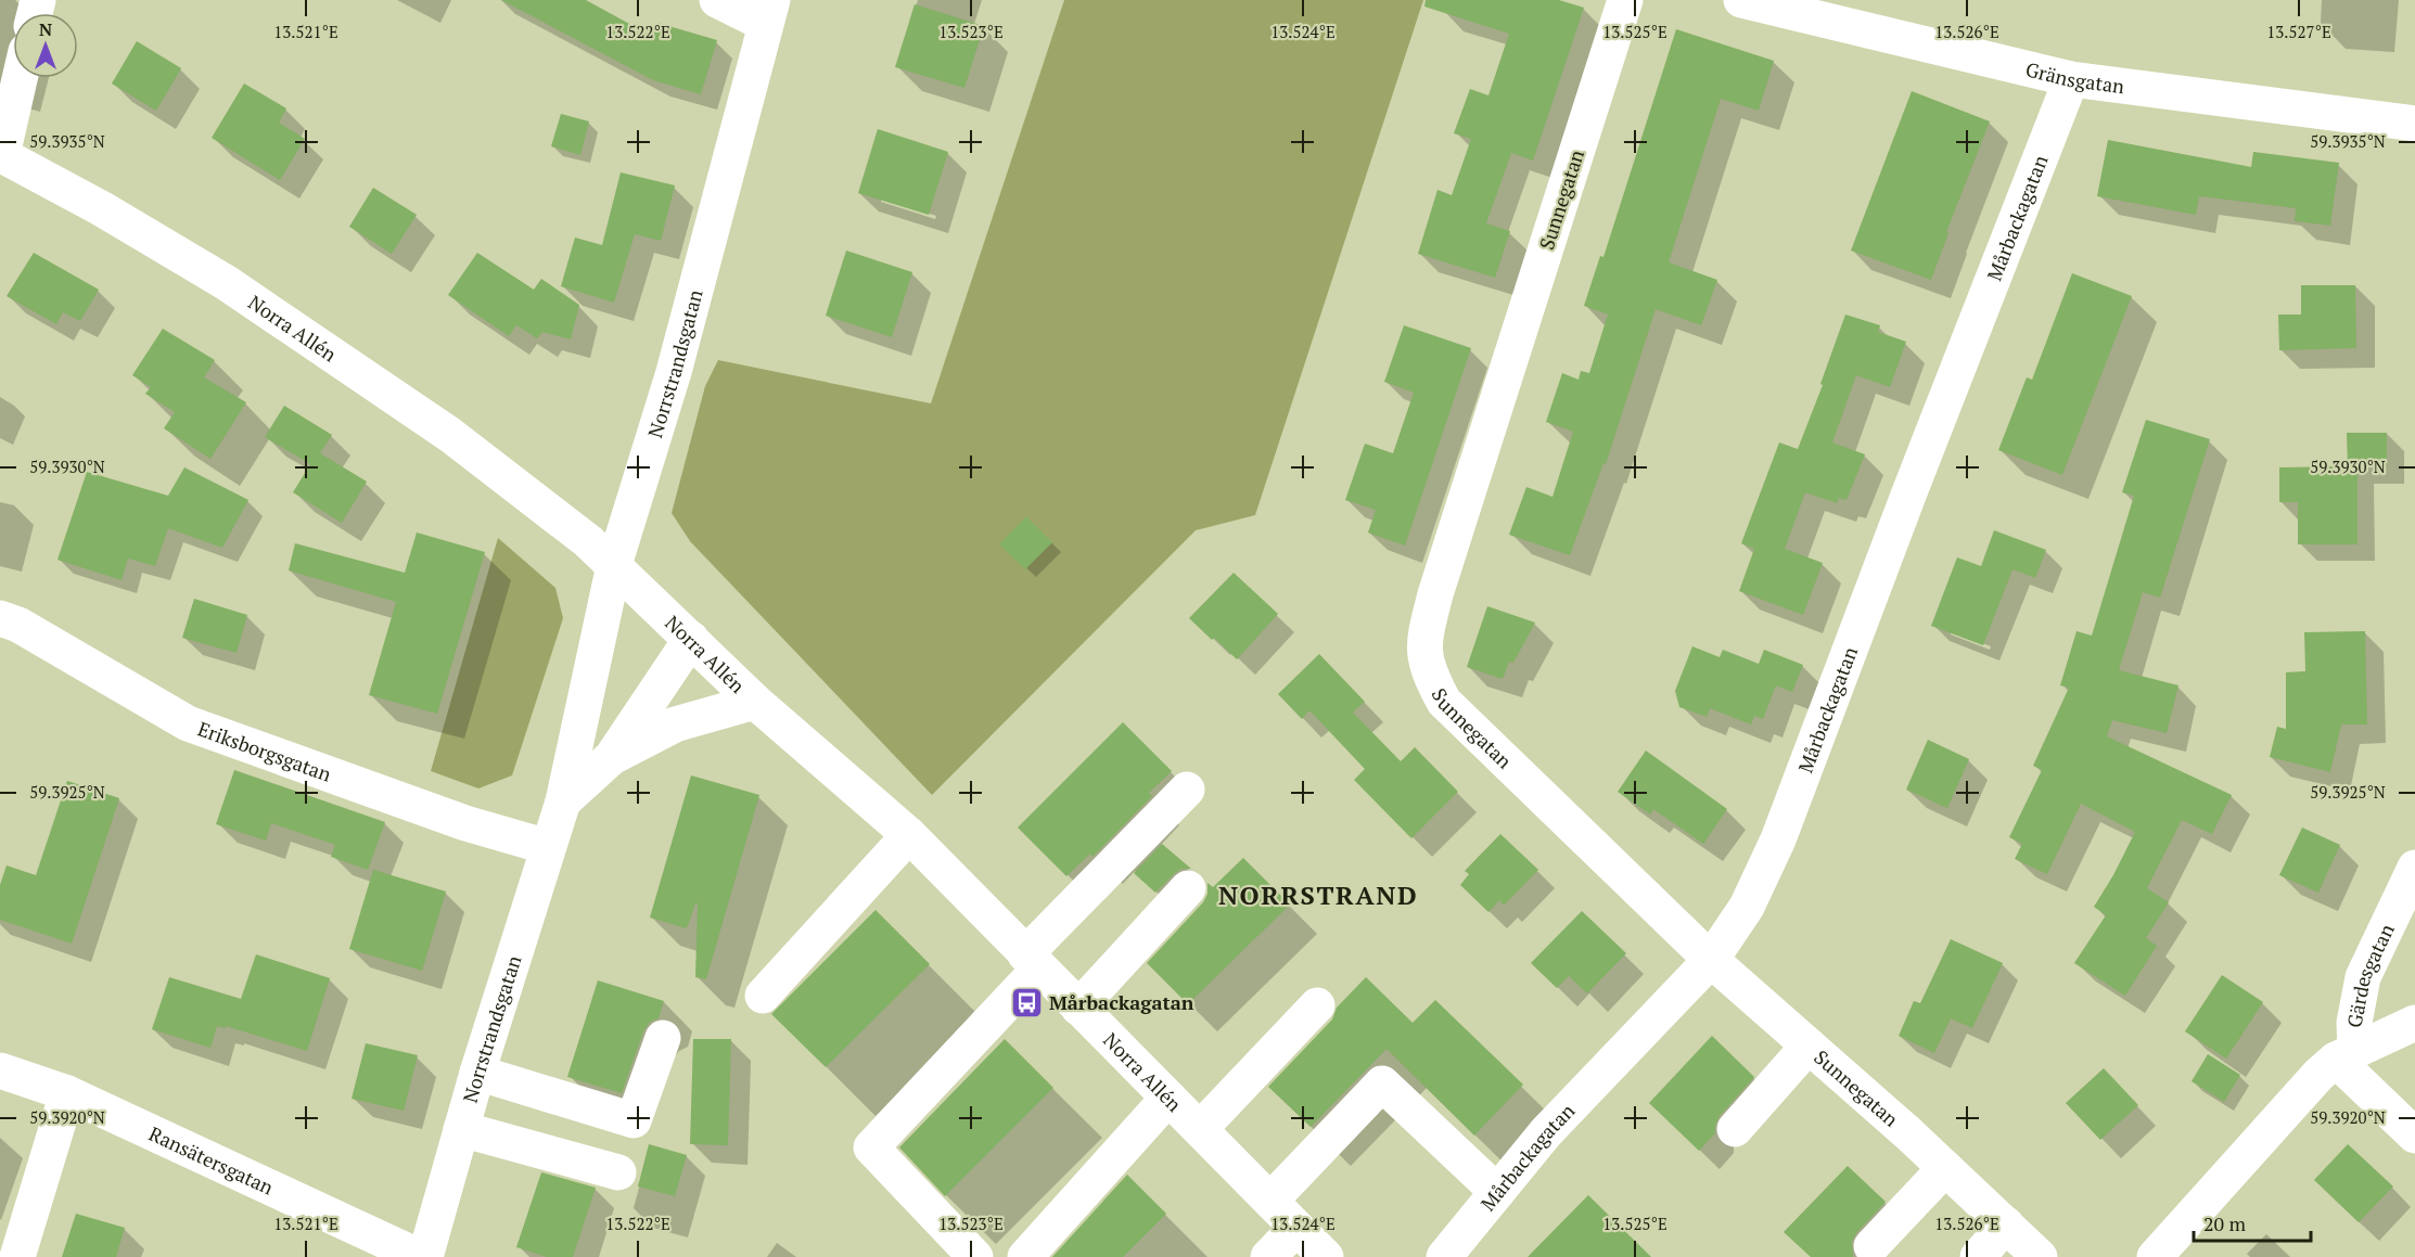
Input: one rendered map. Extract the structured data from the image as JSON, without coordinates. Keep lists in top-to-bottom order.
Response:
{
  "streets": {
    "street": [
      "Gränsgatan",
      "Sunnegatan",
      "Mårbackagatan",
      "Norra Allén",
      "Norrstrandsgatan",
      "Eriksborgsgatan",
      "Gärdesgatan",
      "Ransätersgatan"
    ]
  },
  "crossings": [
    ["Gränsgatan", "Mårbackagatan"],
    ["Sunnegatan", "Mårbackagatan"],
    ["Norra Allén", "Norrstrandsgatan"],
    ["Norrstrandsgatan", "Eriksborgsgatan"]
  ],
  "districts": ["NORRSTRAND"],
  "places": {
    "bus stop": ["Mårbackagatan"]
  },
  "scale_bar": "20 m",
  "north": "top",
  "coordinates": [
    "13.521°E",
    "13.522°E",
    "13.523°E",
    "13.524°E",
    "13.525°E",
    "13.526°E",
    "13.527°E",
    "59.3935°N",
    "59.3930°N",
    "59.3925°N",
    "59.3920°N"
  ]
}
